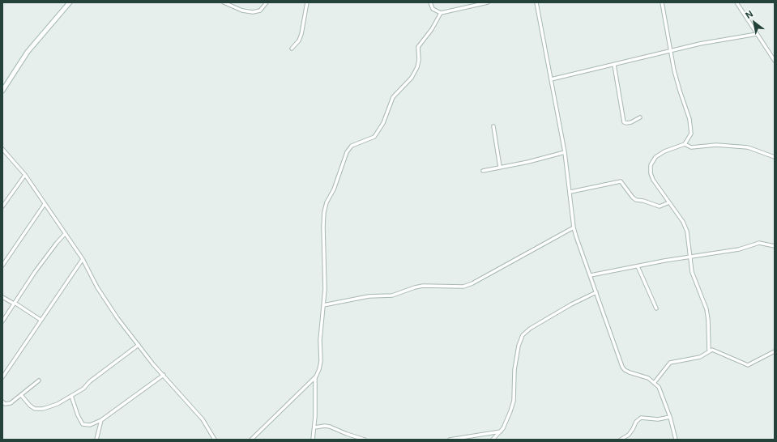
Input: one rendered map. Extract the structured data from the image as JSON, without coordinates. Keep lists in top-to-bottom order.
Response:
{
  "north": "top left"
}
